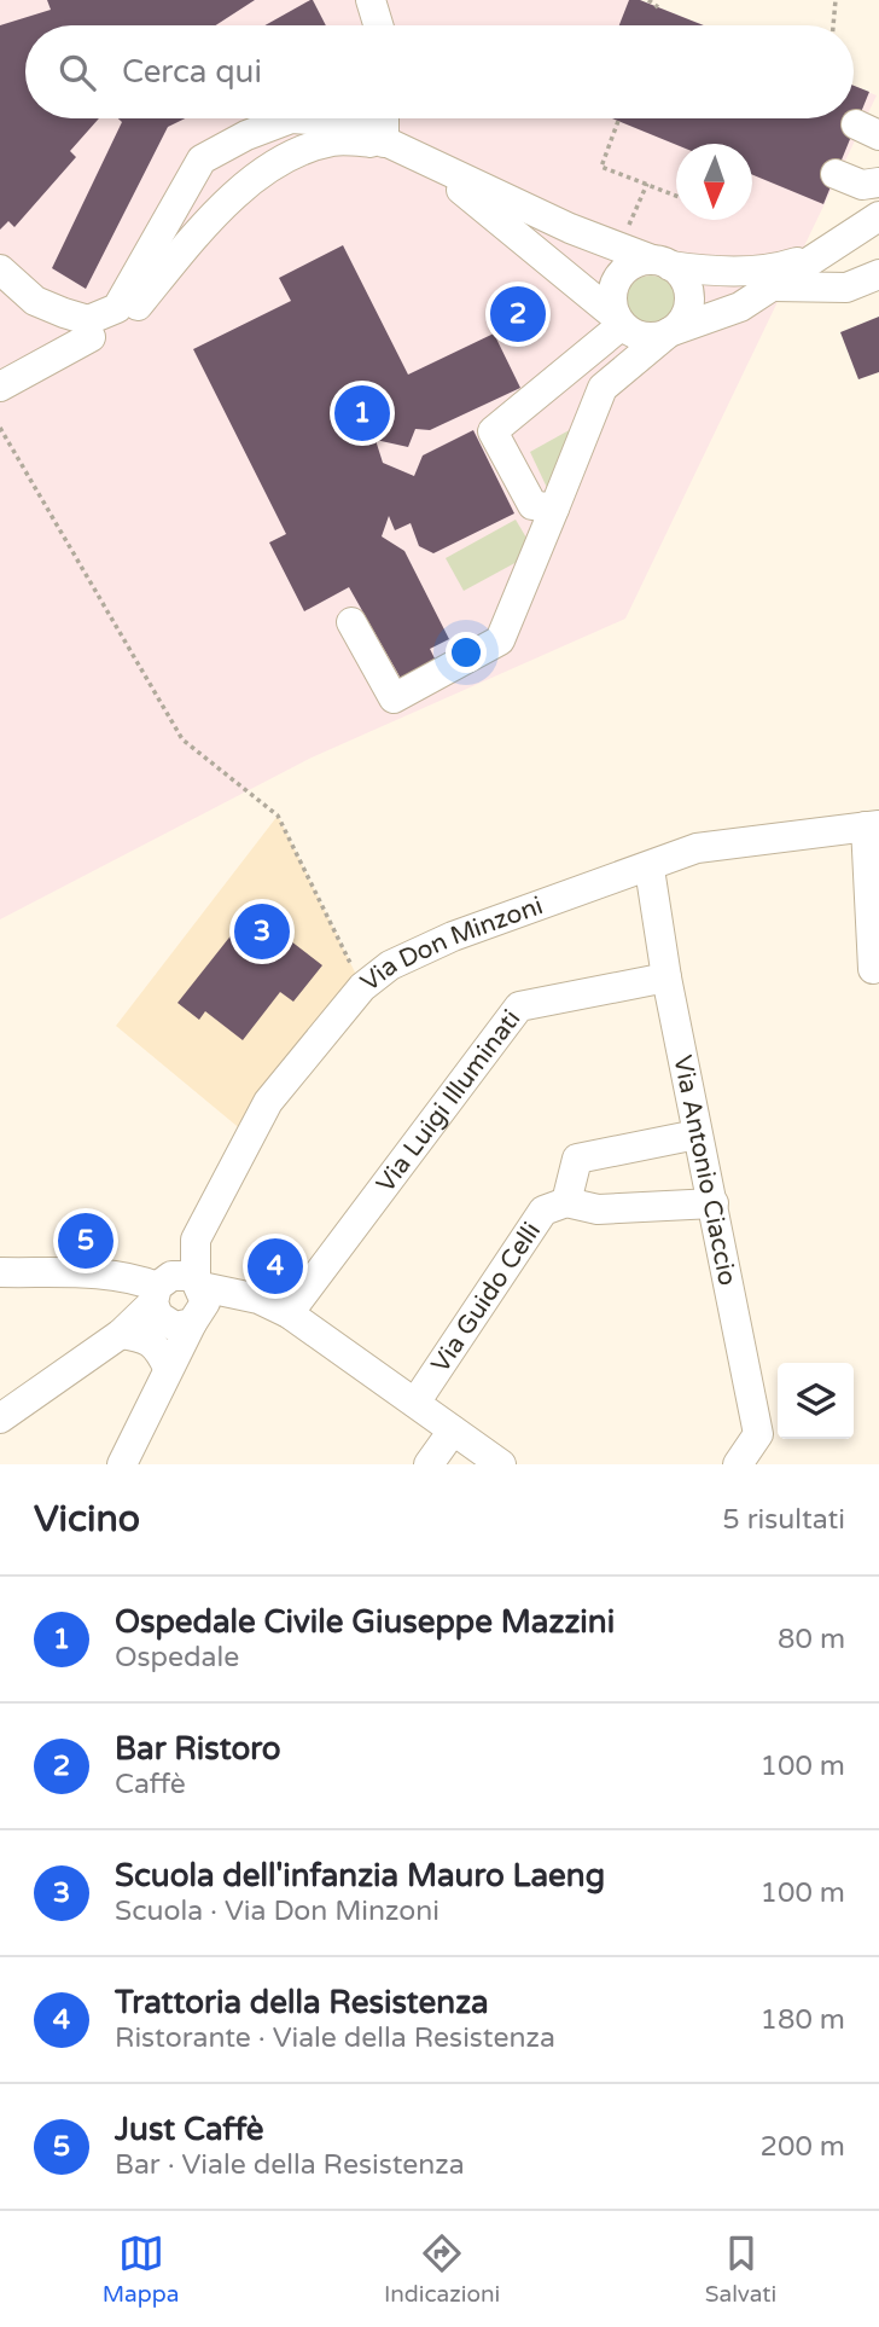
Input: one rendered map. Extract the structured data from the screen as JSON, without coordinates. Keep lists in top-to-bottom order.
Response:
{
  "streets": {
    "street": [
      "Via Don Minzoni",
      "Via Luigi Illuminati",
      "Via Antonio Ciaccio",
      "Via Guido Celli"
    ]
  },
  "crossings": [
    ["Via Don Minzoni", "Via Antonio Ciaccio"],
    ["Via Luigi Illuminati", "Via Antonio Ciaccio"],
    ["Via Antonio Ciaccio", "Via Guido Celli"]
  ],
  "north": "bottom",
  "page": {
    "search": "Cerca qui",
    "pins": [
      "2",
      "1",
      "3",
      "5",
      "4"
    ],
    "heading": ["Vicino", "5 risultati"],
    "list": [
      {
        "mark": "1",
        "name": "Ospedale Civile Giuseppe Mazzini",
        "note": "Ospedale",
        "value": "80 m"
      },
      {
        "mark": "2",
        "name": "Bar Ristoro",
        "note": "Caffè",
        "value": "100 m"
      },
      {
        "mark": "3",
        "name": "Scuola dell'infanzia Mauro Laeng",
        "note": "Scuola · Via Don Minzoni",
        "value": "100 m"
      },
      {
        "mark": "4",
        "name": "Trattoria della Resistenza",
        "note": "Ristorante · Viale della Resistenza",
        "value": "180 m"
      },
      {
        "mark": "5",
        "name": "Just Caffè",
        "note": "Bar · Viale della Resistenza",
        "value": "200 m"
      }
    ],
    "nav": ["Mappa", "Indicazioni", "Salvati"]
  }
}
